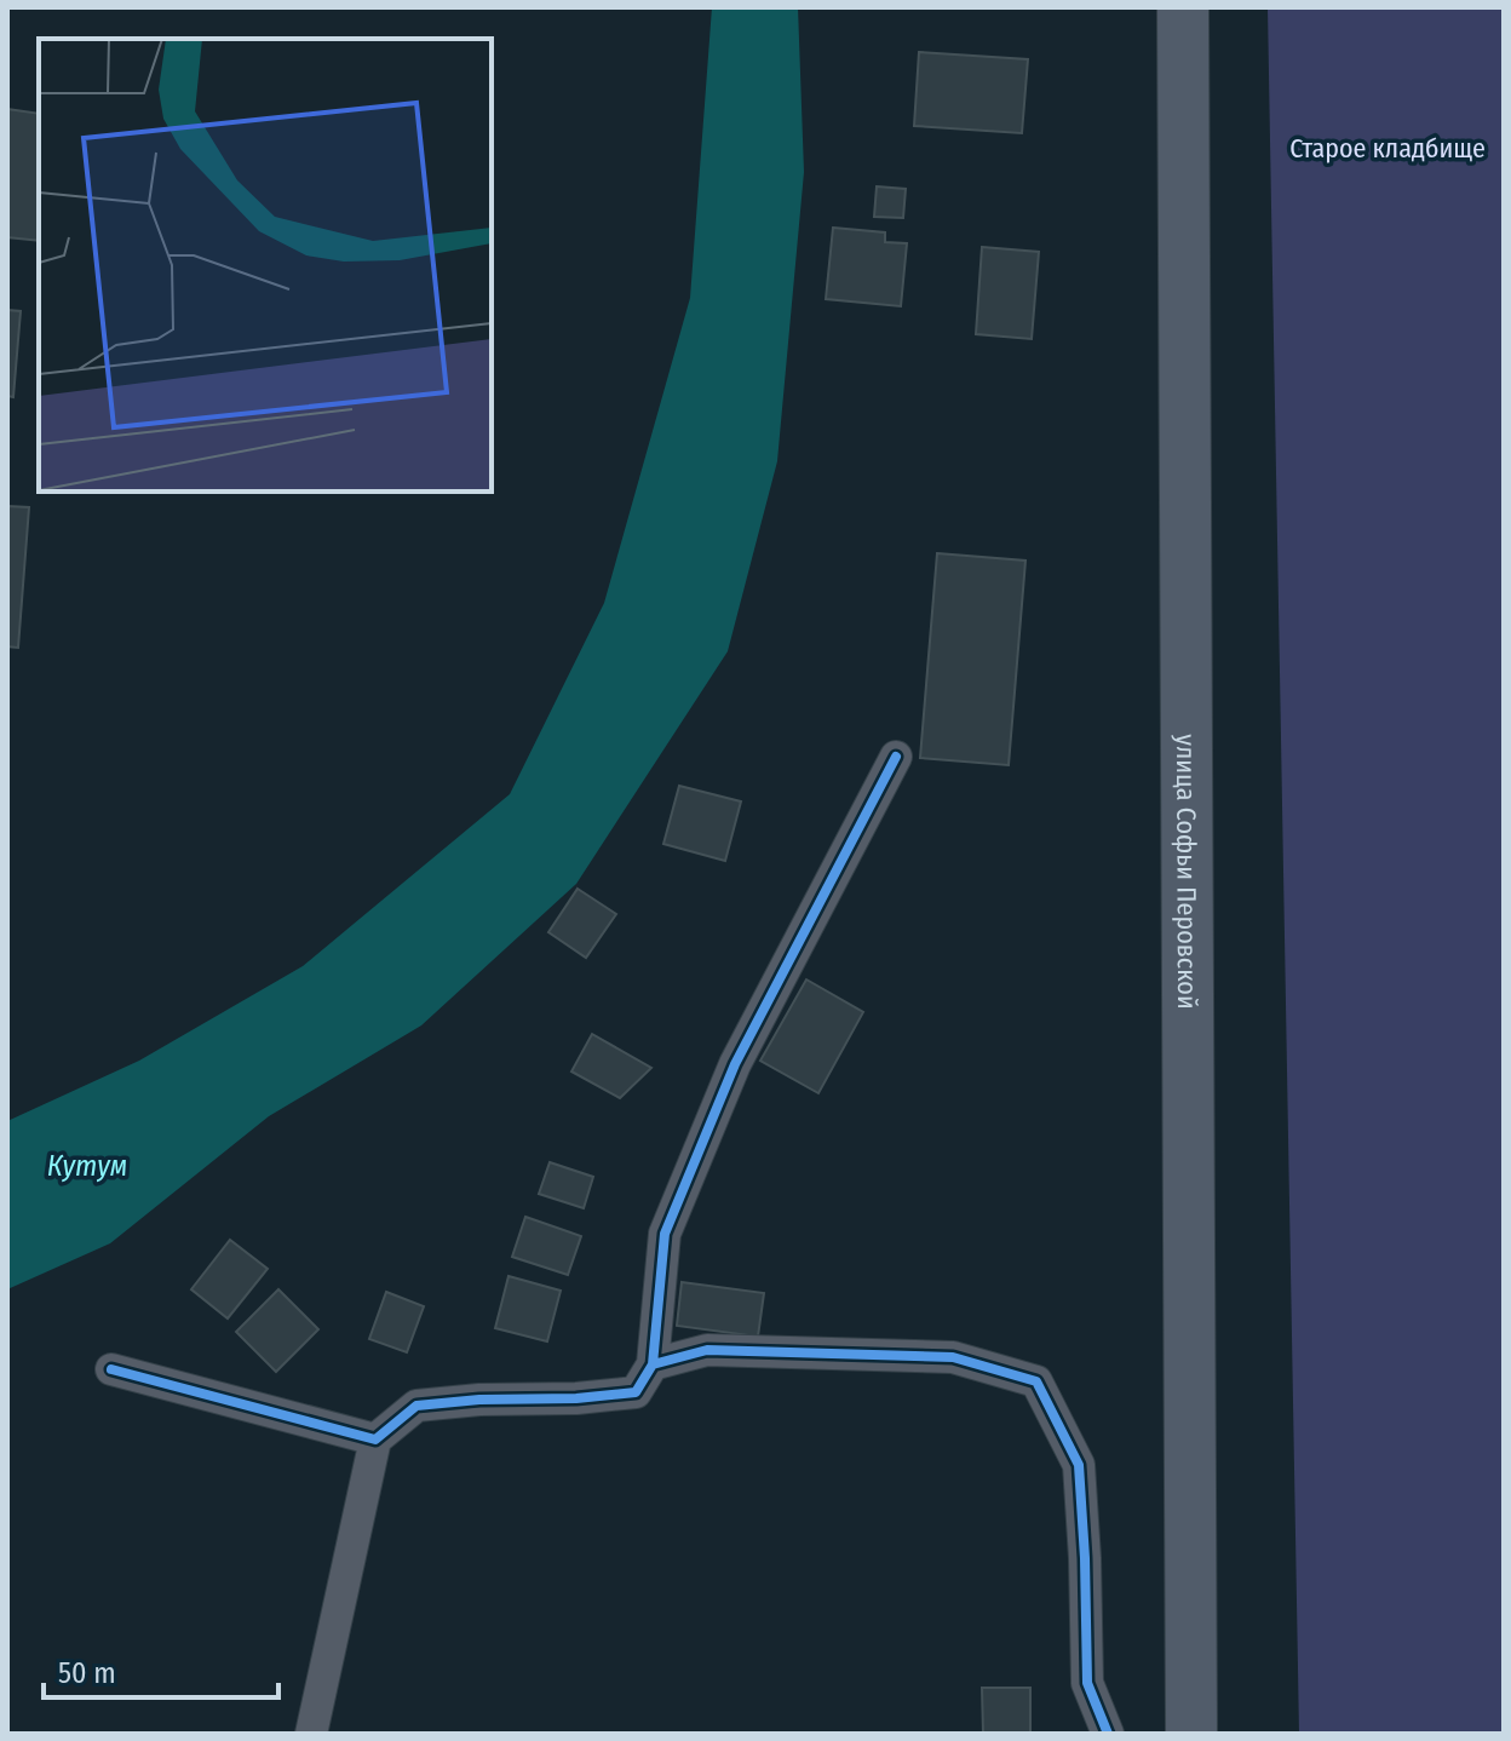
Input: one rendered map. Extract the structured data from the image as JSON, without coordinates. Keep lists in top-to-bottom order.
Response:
{
  "streets": {
    "main road": ["улица Софьи Перовской"]
  },
  "water": ["Кутум"],
  "parks": ["Старое кладбище"],
  "scale_bar": "50 m"
}
